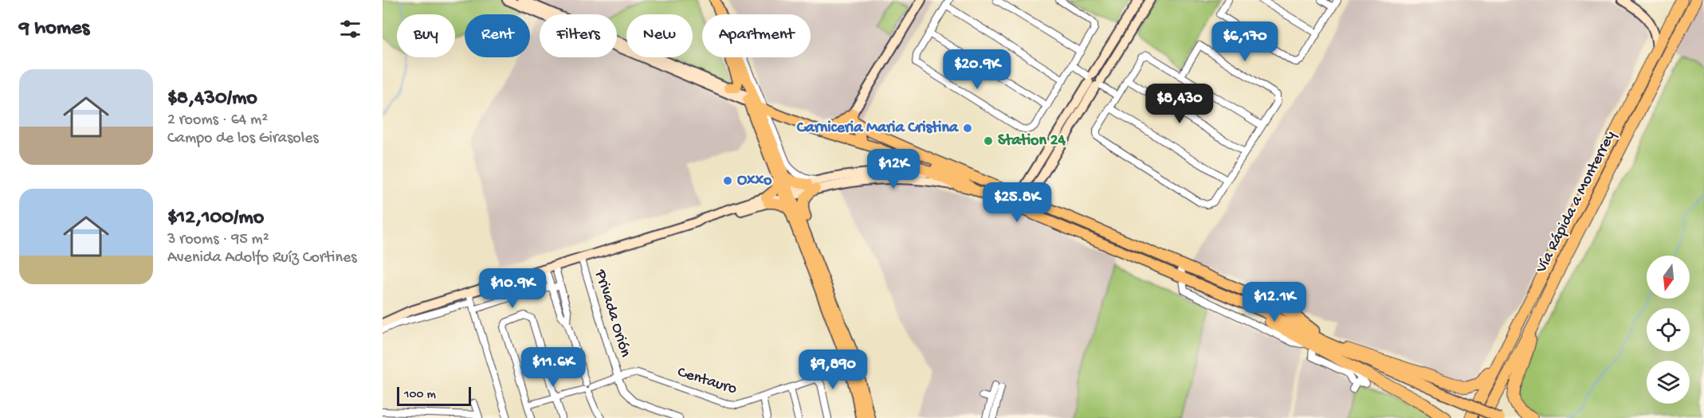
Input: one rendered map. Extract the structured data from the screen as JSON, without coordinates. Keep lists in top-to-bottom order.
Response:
{
  "streets": {
    "highway": ["Vía Rápida a Monterrey"],
    "street": ["Privada Orión", "Centauro"]
  },
  "crossings": [
    ["Privada Orión", "Centauro"]
  ],
  "places": ["Carniceria Maria Cristina", "Station 24", "Oxxo"],
  "scale_bar": "100 m",
  "north": "bottom",
  "page": {
    "heading": "9 homes",
    "chip": [
      "Buy",
      "Rent",
      "Filters",
      "New",
      "Apartment"
    ],
    "price": [
      "$6,170",
      "$20.9K",
      "$8,430",
      "$12K",
      "$25.8K",
      "$10.9K",
      "$12.1K",
      "$11.6K",
      "$9,890"
    ],
    "list": [
      {
        "name": "$8,430/mo",
        "note": "2 rooms · 64 m² · Campo de los Girasoles"
      },
      {
        "name": "$12,100/mo",
        "note": "3 rooms · 95 m² · Avenida Adolfo Ruíz Cortines"
      }
    ],
    "scale": "100 m"
  }
}
